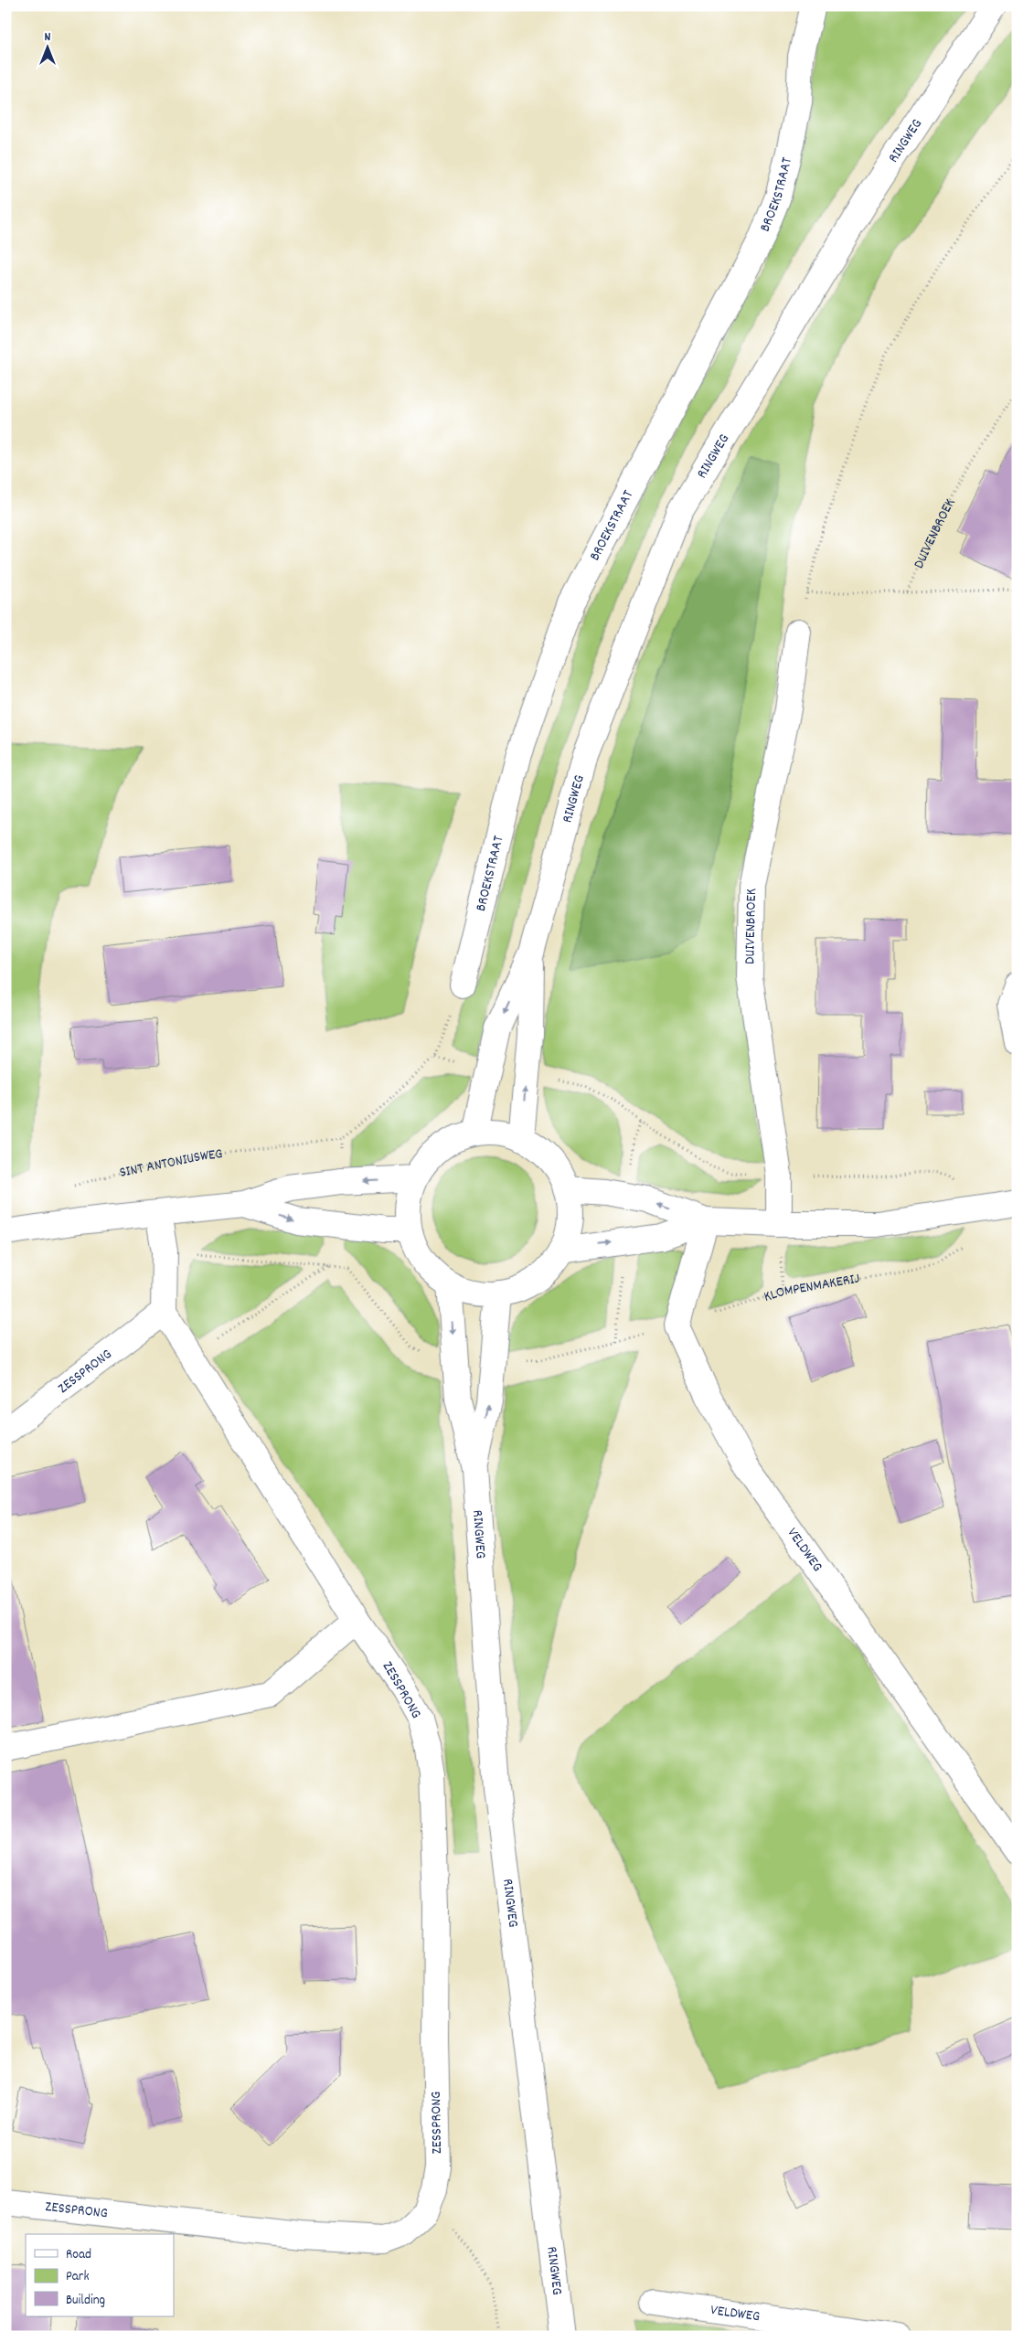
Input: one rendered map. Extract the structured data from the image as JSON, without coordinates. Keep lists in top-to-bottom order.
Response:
{
  "streets": {
    "street": [
      "RINGWEG",
      "BROEKSTRAAT",
      "DUIVENBROEK",
      "ZESSPRONG",
      "VELDWEG"
    ],
    "path": ["SINT ANTONIUSWEG", "KLOMPENMAKERIJ"]
  },
  "crossings": [
    ["KLOMPENMAKERIJ", "VELDWEG"]
  ],
  "legend": ["Road", "Park", "Building"],
  "north": "top"
}
